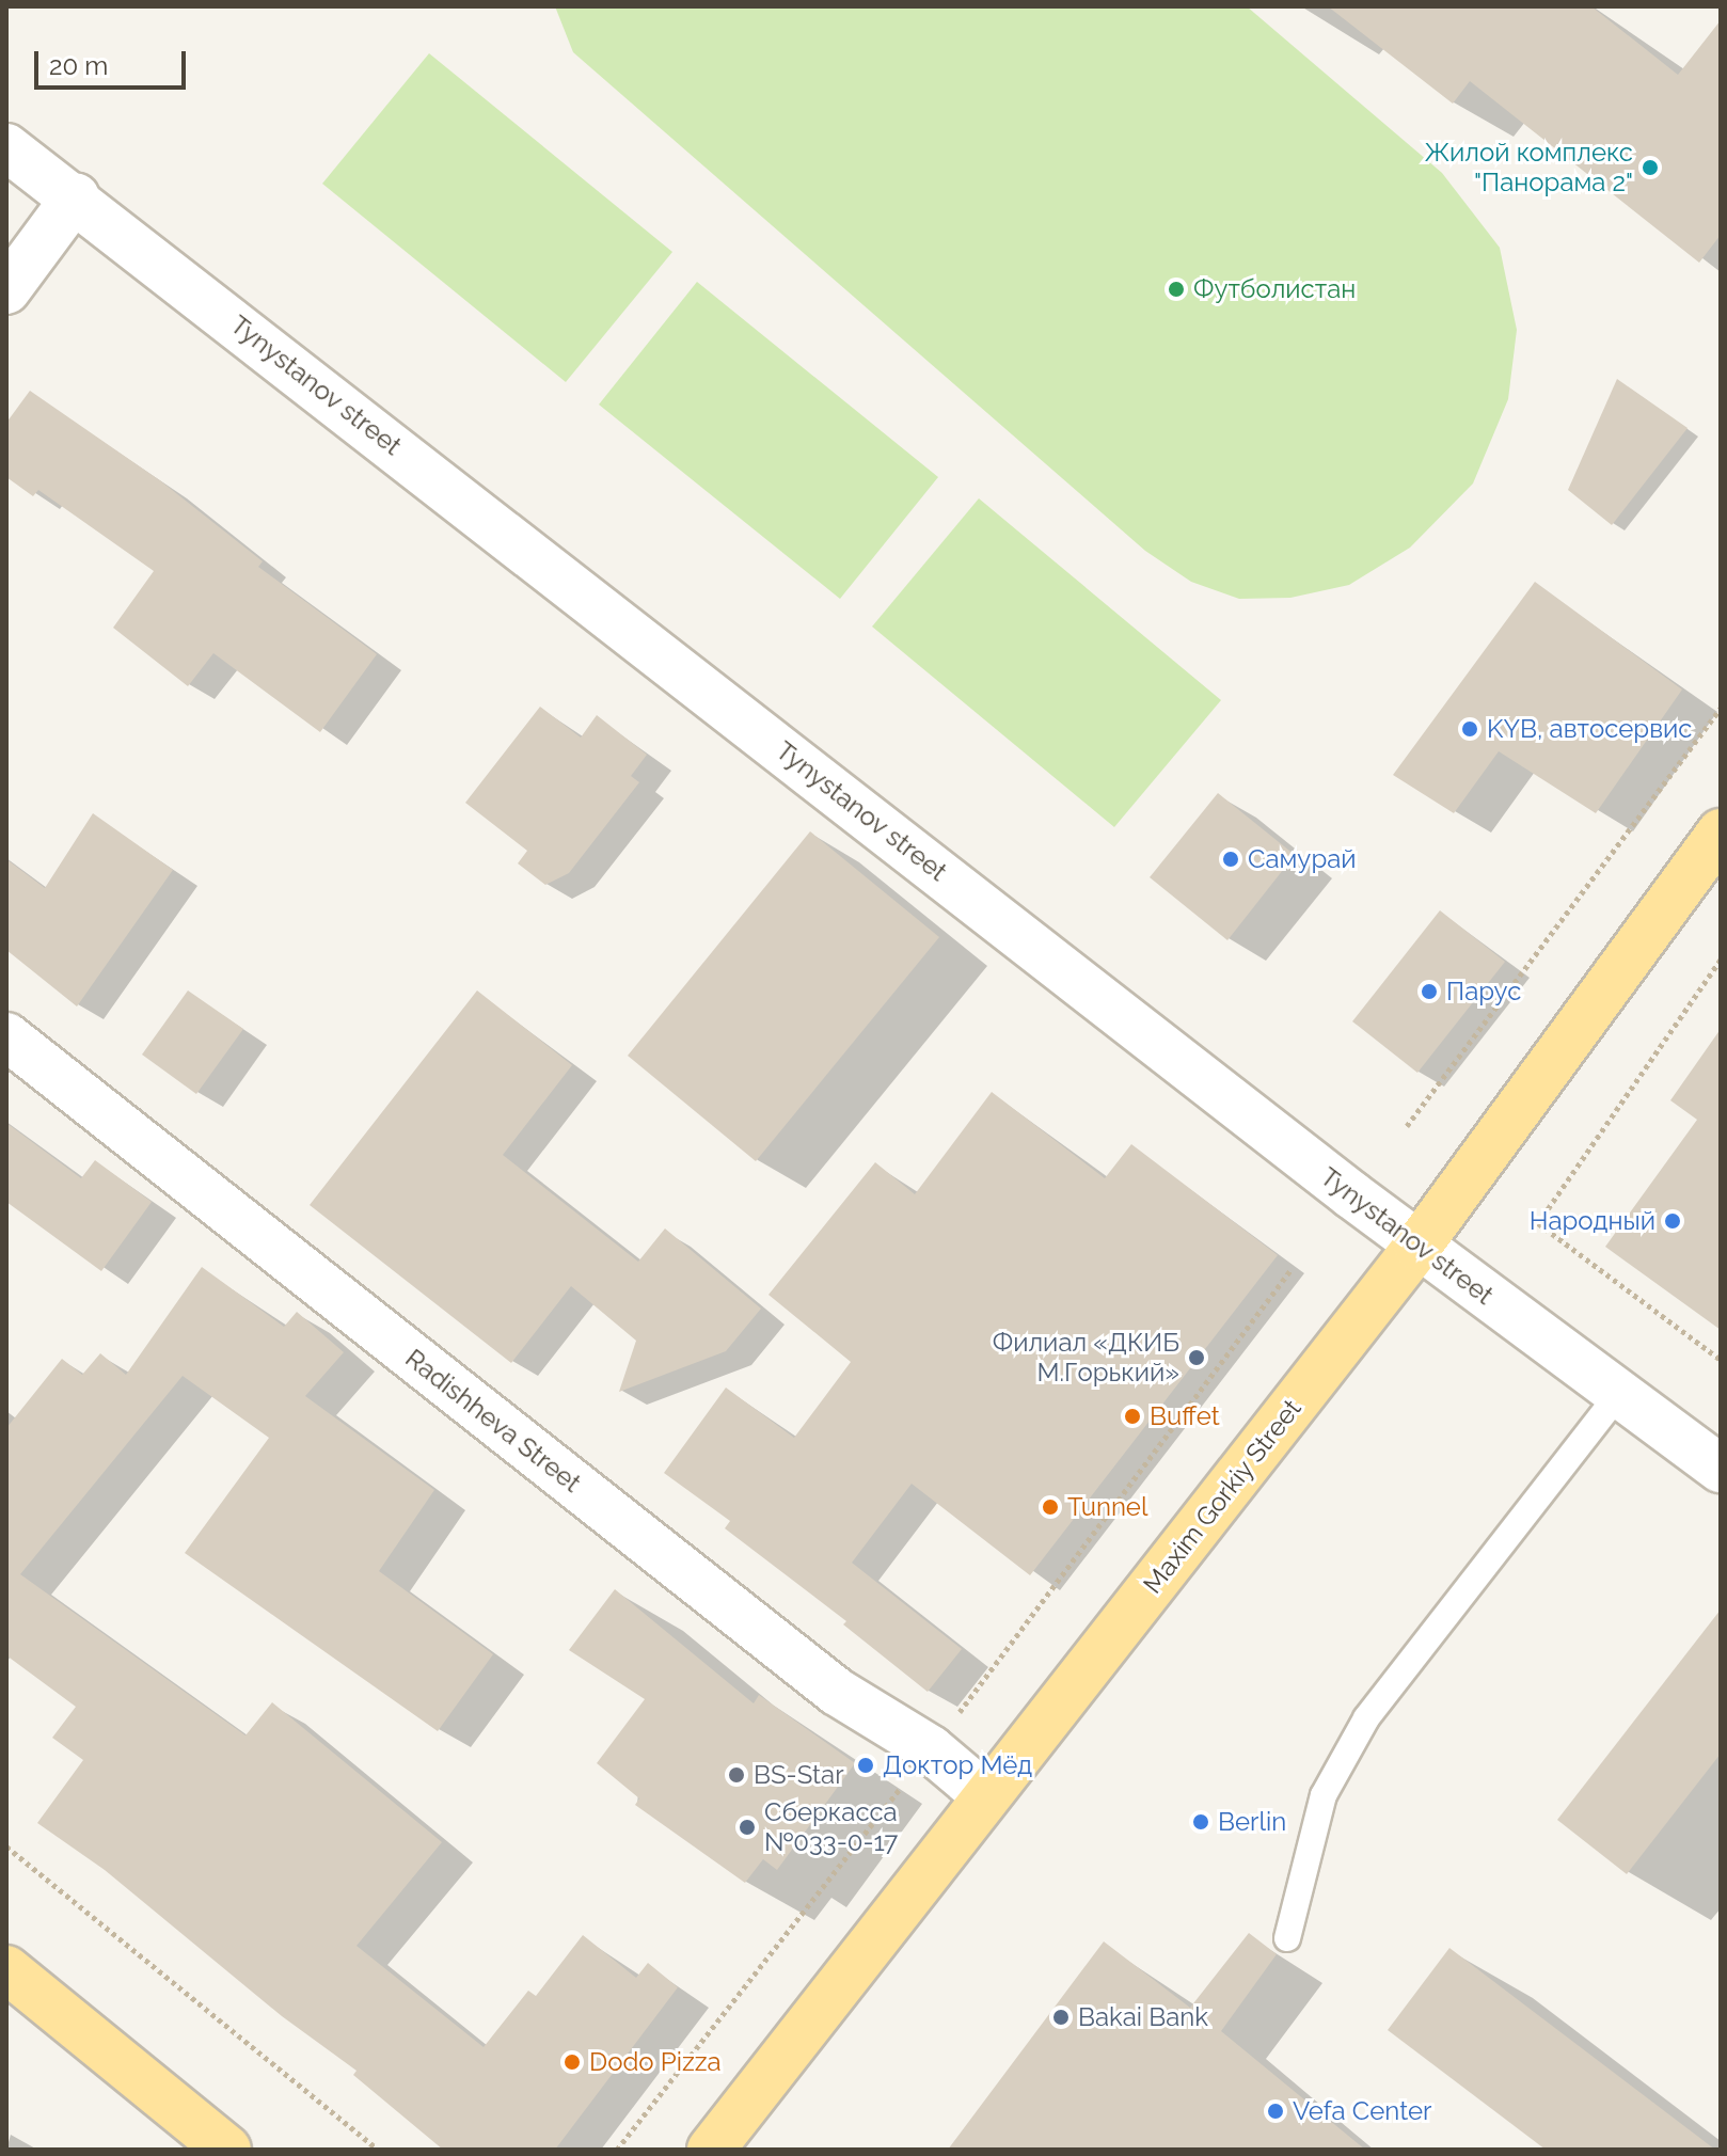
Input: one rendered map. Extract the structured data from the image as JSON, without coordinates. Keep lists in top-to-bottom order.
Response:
{
  "streets": {
    "main road": ["Maxim Gorkiy Street"],
    "street": ["Tynystanov street", "Radishheva Street"]
  },
  "crossings": [
    ["Tynystanov street", "Maxim Gorkiy Street"],
    ["Radishheva Street", "Maxim Gorkiy Street"]
  ],
  "places": [
    "Жилой комплекс \"Панорама 2\"",
    "Футболистан",
    "KYB, автосервис",
    "Самурай",
    "Парус",
    "Народный",
    "Филиал «ДКИБ М.Горький»",
    "Buffet",
    "Tunnel",
    "Доктор Мёд",
    "BS-Star",
    "Berlin",
    "Сберкасса №033-0-17",
    "Bakai Bank",
    "Dodo Pizza",
    "Vefa Center"
  ],
  "scale_bar": "20 m"
}
